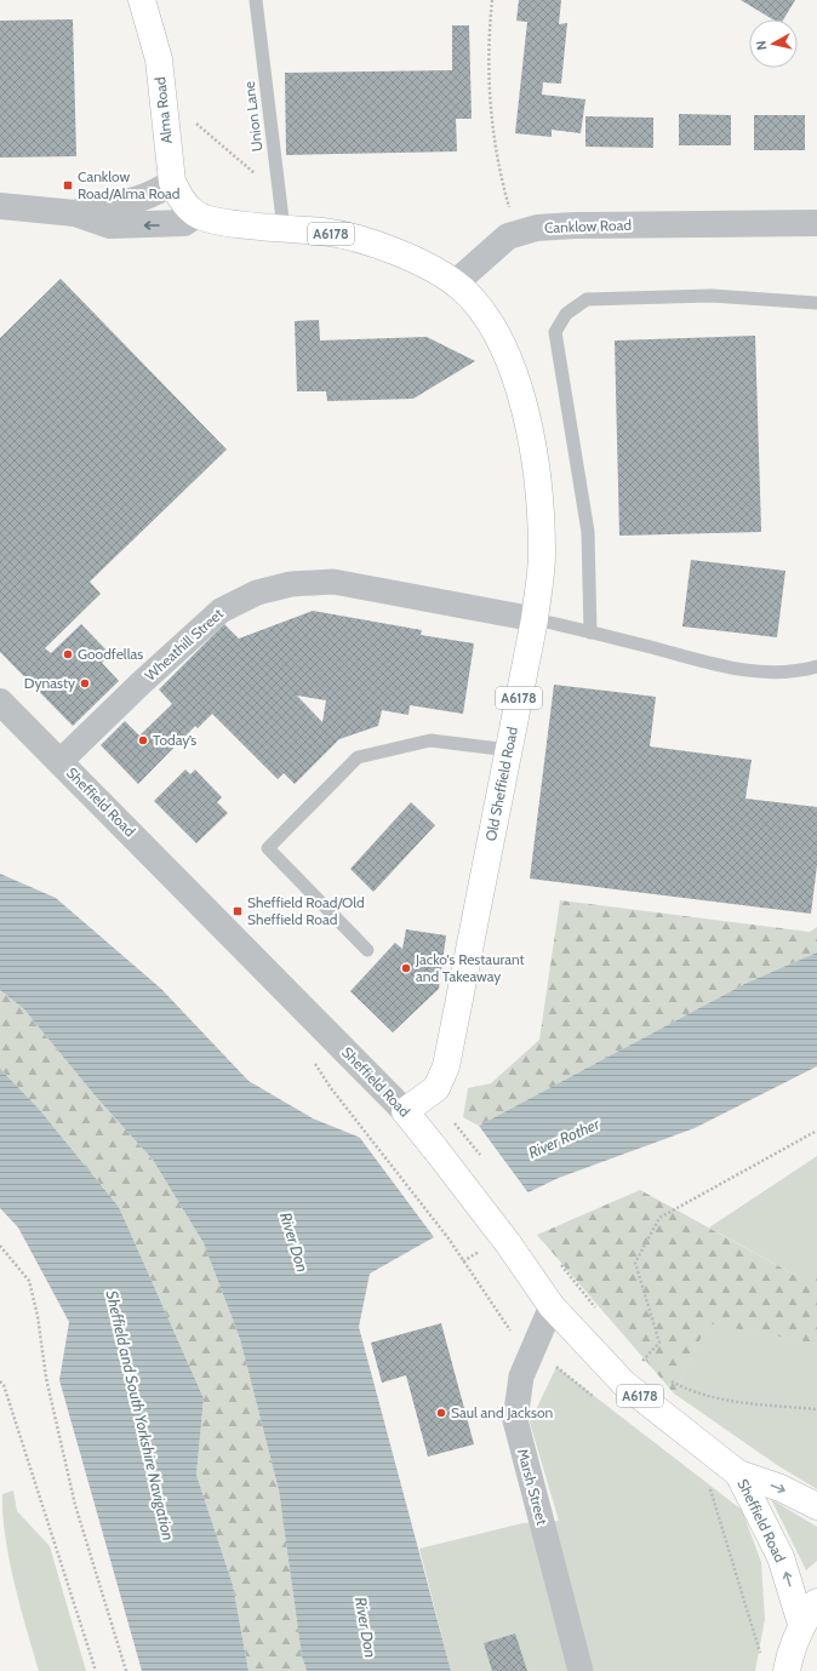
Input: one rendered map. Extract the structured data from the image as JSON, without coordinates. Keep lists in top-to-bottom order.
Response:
{
  "streets": {
    "main road": [
      "Alma Road",
      "A6178",
      "Old Sheffield Road",
      "Sheffield Road"
    ],
    "street": ["Canklow Road", "Wheathill Street", "Marsh Street"],
    "lane": ["Union Lane"]
  },
  "crossings": [
    ["Alma Road", "A6178"],
    ["Union Lane", "A6178"],
    ["Canklow Road", "A6178"],
    ["Canklow Road", "Old Sheffield Road"],
    ["A6178", "Old Sheffield Road"],
    ["Wheathill Street", "Old Sheffield Road"],
    ["Wheathill Street", "Sheffield Road"],
    ["Old Sheffield Road", "Sheffield Road"],
    ["Sheffield Road", "Marsh Street"]
  ],
  "water": ["River Rother", "River Don", "Sheffield and South Yorkshire Navigation"],
  "places": {
    "transit": ["Canklow Road/Alma Road", "Sheffield Road/Old Sheffield Road"],
    "other": [
      "Goodfellas",
      "Dynasty",
      "Today’s",
      "Jacko's Restaurant and Takeaway",
      "Saul and Jackson"
    ]
  },
  "north": "left"
}
